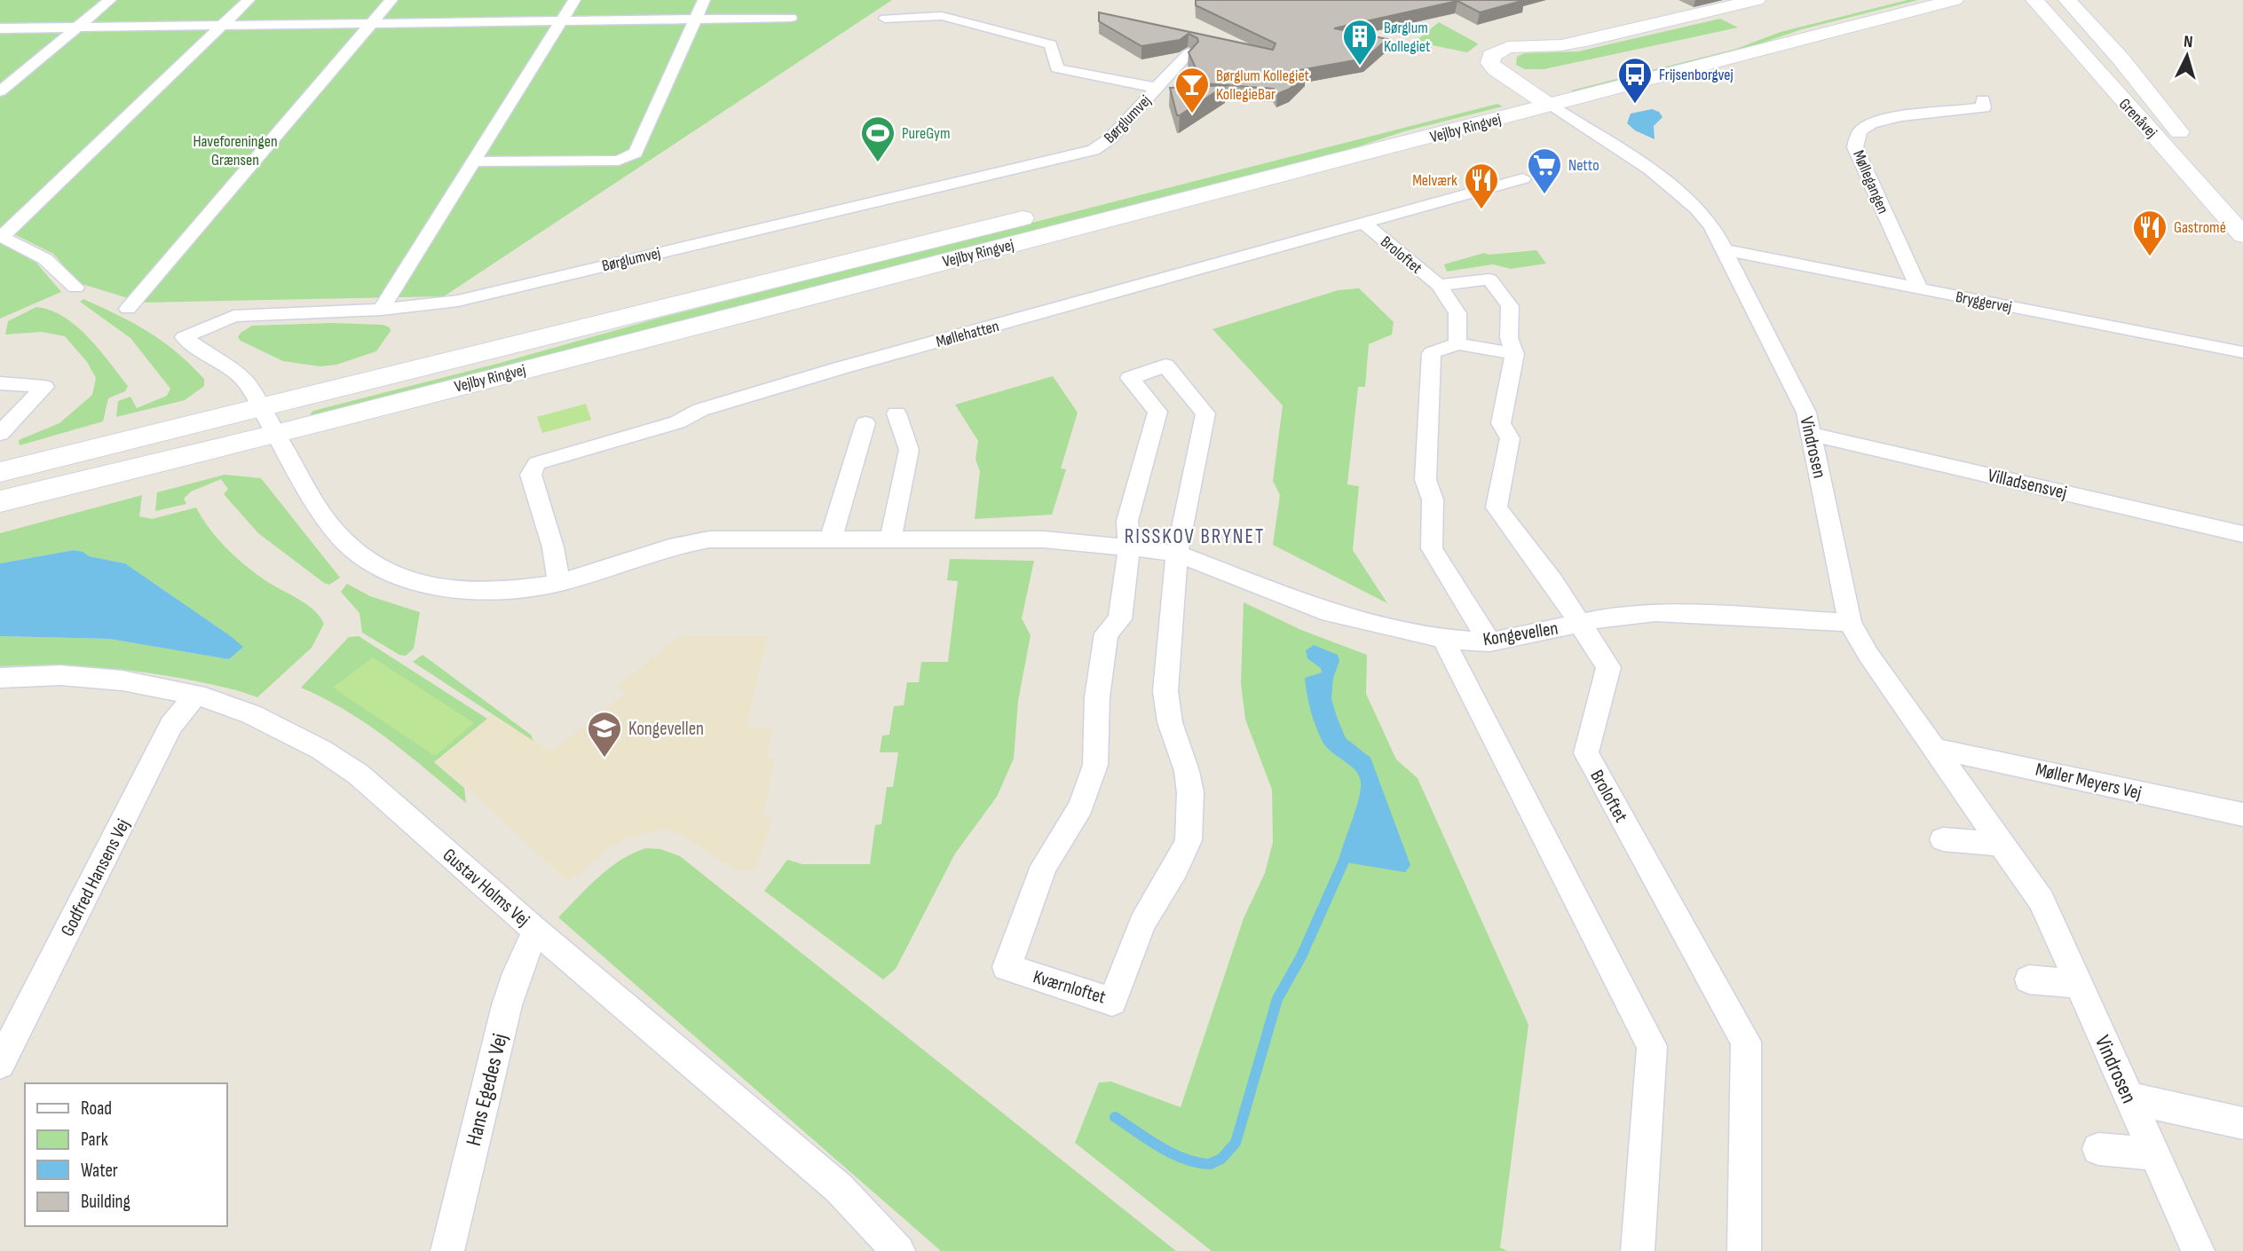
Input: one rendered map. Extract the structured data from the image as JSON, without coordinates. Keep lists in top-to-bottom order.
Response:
{
  "streets": {
    "main road": ["Grenåvej", "Vejlby Ringvej"],
    "street": [
      "Børglumvej",
      "Møllegangen",
      "Broloftet",
      "Bryggervej",
      "Møllehatten",
      "Vindrosen",
      "Villadsensvej",
      "Kongevellen",
      "Møller Meyers Vej",
      "Godfred Hansens Vej",
      "Gustav Holms Vej",
      "Kværnloftet",
      "Hans Egedes Vej"
    ]
  },
  "crossings": [
    ["Børglumvej", "Vejlby Ringvej"],
    ["Børglumvej", "Kongevellen"],
    ["Vejlby Ringvej", "Vindrosen"],
    ["Vejlby Ringvej", "Kongevellen"],
    ["Møllegangen", "Bryggervej"],
    ["Broloftet", "Møllehatten"],
    ["Broloftet", "Kongevellen"],
    ["Bryggervej", "Vindrosen"],
    ["Møllehatten", "Kongevellen"],
    ["Vindrosen", "Villadsensvej"],
    ["Vindrosen", "Kongevellen"],
    ["Vindrosen", "Møller Meyers Vej"],
    ["Kongevellen", "Kværnloftet"],
    ["Godfred Hansens Vej", "Gustav Holms Vej"],
    ["Gustav Holms Vej", "Hans Egedes Vej"]
  ],
  "districts": ["RISSKOV BRYNET"],
  "parks": ["Haveforeningen Grænsen"],
  "places": {
    "building": ["Børglum Kollegiet"],
    "bus stop": ["Frijsenborgvej"],
    "bar": ["Børglum Kollegiet KollegieBar"],
    "sports": ["PureGym"],
    "supermarket": ["Netto"],
    "restaurant": ["Melværk", "Gastromé"],
    "school or university": ["Kongevellen"]
  },
  "legend": [
    "Road",
    "Park",
    "Water",
    "Building"
  ],
  "north": "top"
}
